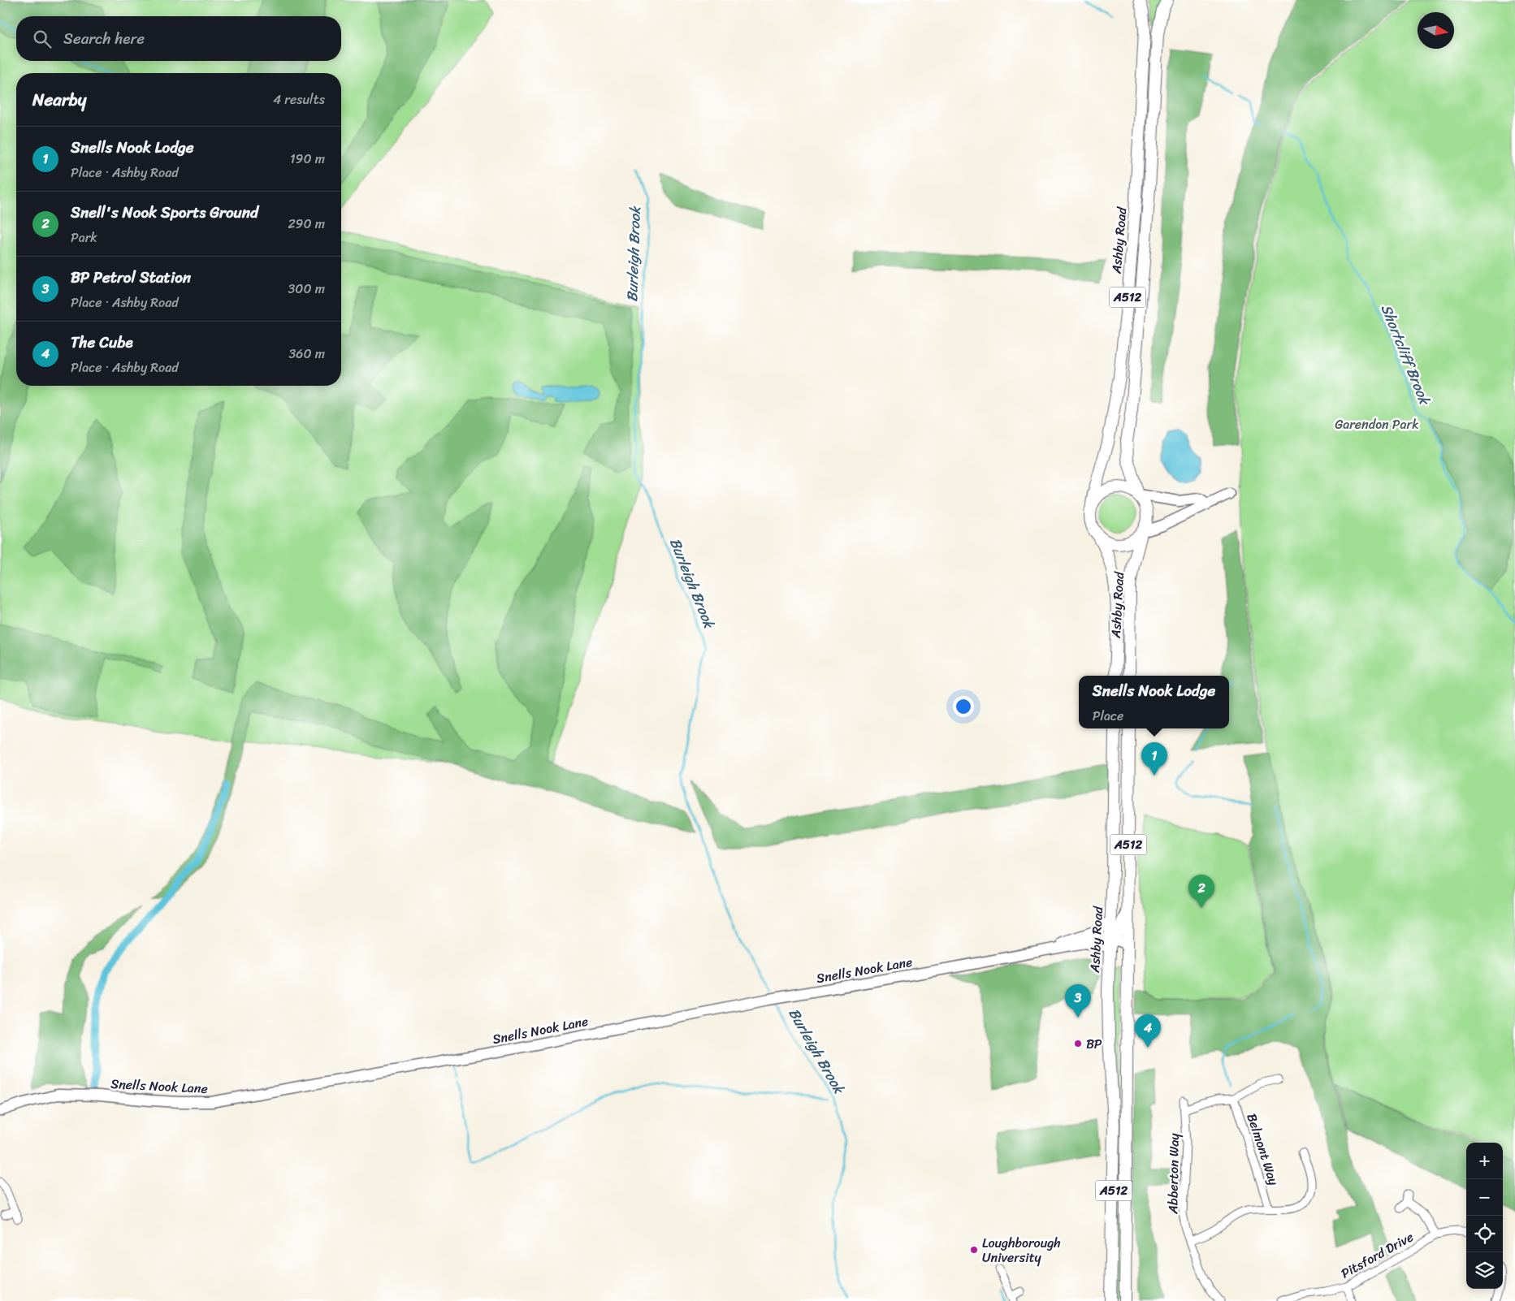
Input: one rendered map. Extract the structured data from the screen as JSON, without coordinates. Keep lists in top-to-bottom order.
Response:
{
  "streets": {
    "main road": ["Ashby Road", "A512"],
    "street": [
      "Snells Nook Lane",
      "Belmont Way",
      "Abberton Way",
      "Pitsford Drive"
    ]
  },
  "crossings": [
    ["Ashby Road", "Snells Nook Lane"],
    ["A512", "Snells Nook Lane"]
  ],
  "water": ["Burleigh Brook", "Shortcliff Brook"],
  "parks": ["Garendon Park"],
  "places": ["BP", "Loughborough University"],
  "north": "right",
  "page": {
    "search": "Search here",
    "heading": ["Nearby", "4 results"],
    "list": [
      {
        "mark": "1",
        "name": "Snells Nook Lodge",
        "note": "Place · Ashby Road",
        "value": "190 m"
      },
      {
        "mark": "2",
        "name": "Snell's Nook Sports Ground",
        "note": "Park",
        "value": "290 m"
      },
      {
        "mark": "3",
        "name": "BP Petrol Station",
        "note": "Place · Ashby Road",
        "value": "300 m"
      },
      {
        "mark": "4",
        "name": "The Cube",
        "note": "Place · Ashby Road",
        "value": "360 m"
      }
    ],
    "popup": ["Snells Nook Lodge", "Place"],
    "pins": [
      "1",
      "2",
      "3",
      "4"
    ],
    "map_buttons": ["+", "−"]
  }
}
